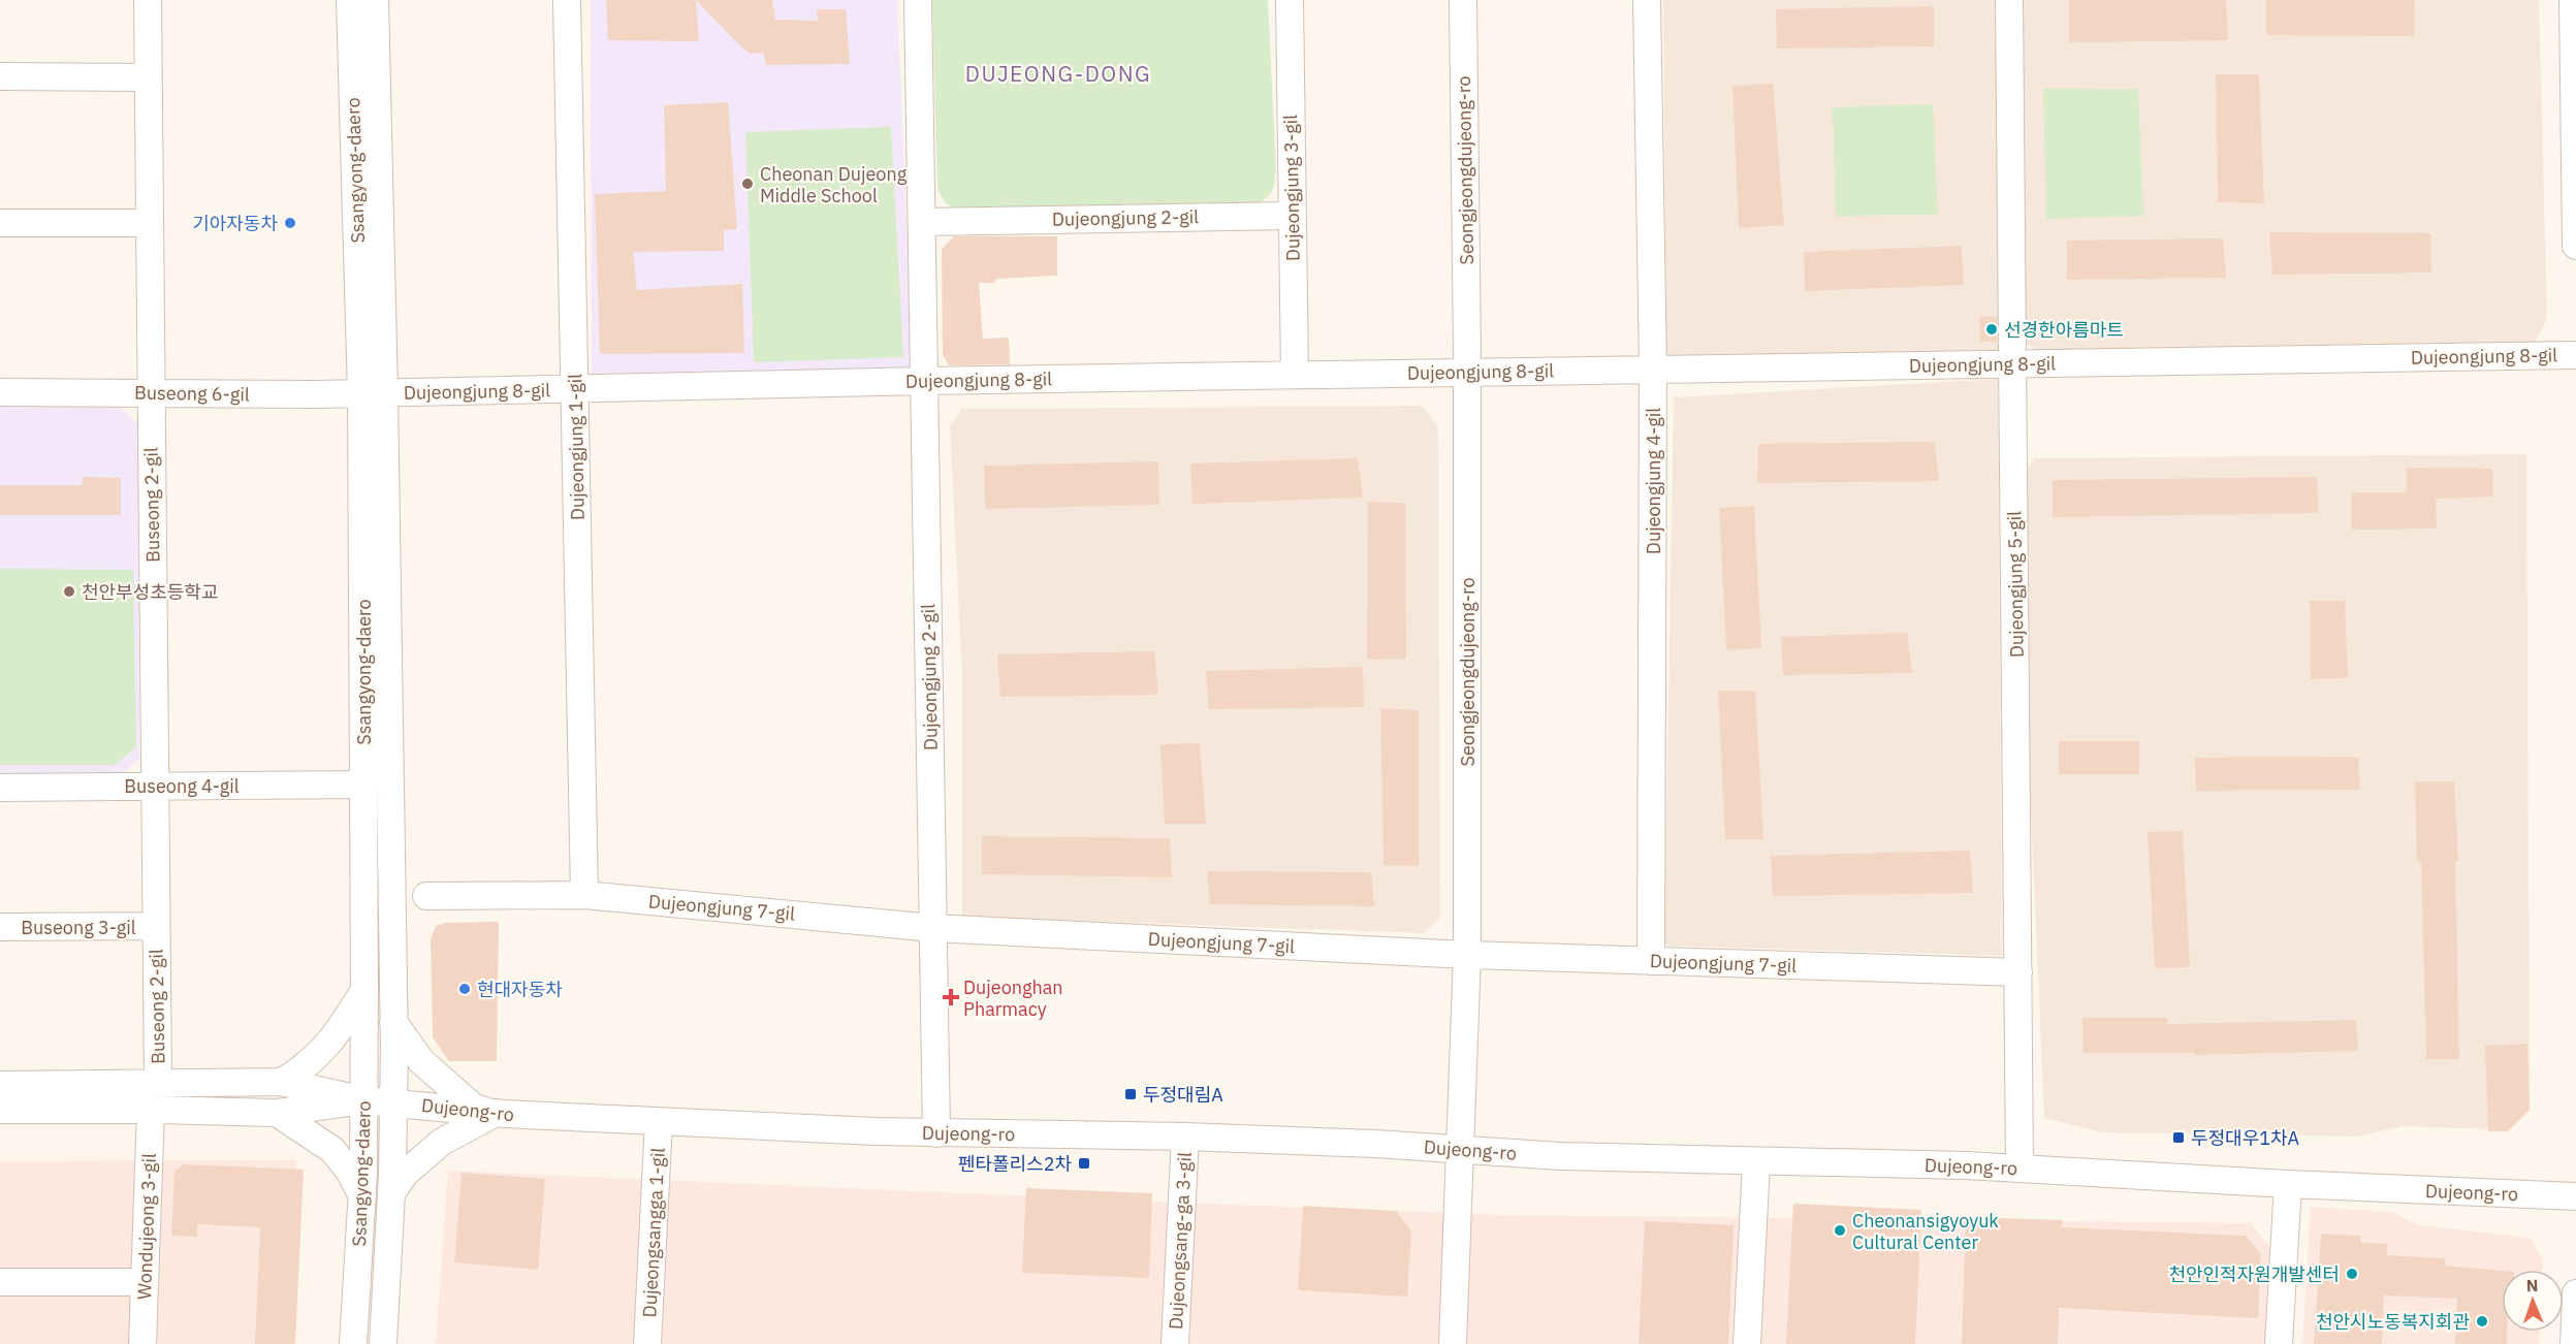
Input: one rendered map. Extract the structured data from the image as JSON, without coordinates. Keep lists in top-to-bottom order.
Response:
{
  "streets": {
    "street": [
      "Ssangyong-daero",
      "Seongjeongdujeong-ro",
      "Dujeongjung 3-gil",
      "Dujeongjung 2-gil",
      "Dujeongjung 8-gil",
      "Buseong 6-gil",
      "Dujeongjung 1-gil",
      "Dujeongjung 4-gil",
      "Buseong 2-gil",
      "Dujeongjung 5-gil",
      "Buseong 4-gil",
      "Dujeongjung 7-gil",
      "Buseong 3-gil",
      "Dujeong-ro",
      "Wondujeong 3-gil",
      "Dujeongsangga 1-gil",
      "Dujeongsang-ga 3-gil"
    ]
  },
  "crossings": [
    ["Ssangyong-daero", "Dujeongjung 8-gil"],
    ["Ssangyong-daero", "Buseong 6-gil"],
    ["Ssangyong-daero", "Buseong 4-gil"],
    ["Ssangyong-daero", "Dujeong-ro"],
    ["Seongjeongdujeong-ro", "Dujeongjung 8-gil"],
    ["Seongjeongdujeong-ro", "Dujeongjung 7-gil"],
    ["Seongjeongdujeong-ro", "Dujeong-ro"],
    ["Dujeongjung 3-gil", "Dujeongjung 2-gil"],
    ["Dujeongjung 3-gil", "Dujeongjung 8-gil"],
    ["Dujeongjung 2-gil", "Dujeongjung 8-gil"],
    ["Dujeongjung 2-gil", "Dujeongjung 7-gil"],
    ["Dujeongjung 2-gil", "Dujeong-ro"],
    ["Dujeongjung 8-gil", "Buseong 6-gil"],
    ["Dujeongjung 8-gil", "Dujeongjung 1-gil"],
    ["Dujeongjung 8-gil", "Dujeongjung 4-gil"],
    ["Dujeongjung 8-gil", "Dujeongjung 5-gil"],
    ["Buseong 6-gil", "Buseong 2-gil"],
    ["Dujeongjung 1-gil", "Dujeongjung 7-gil"],
    ["Dujeongjung 4-gil", "Dujeongjung 7-gil"],
    ["Buseong 2-gil", "Buseong 4-gil"],
    ["Buseong 2-gil", "Buseong 3-gil"],
    ["Buseong 2-gil", "Dujeong-ro"],
    ["Dujeongjung 5-gil", "Dujeongjung 7-gil"],
    ["Dujeongjung 5-gil", "Dujeong-ro"],
    ["Dujeong-ro", "Wondujeong 3-gil"],
    ["Dujeong-ro", "Dujeongsangga 1-gil"],
    ["Dujeong-ro", "Dujeongsang-ga 3-gil"]
  ],
  "districts": ["DUJEONG-DONG"],
  "places": {
    "other": [
      "Cheonan Dujeong Middle School",
      "기아자동차",
      "선경한아름마트",
      "천안부성초등학교",
      "현대자동차",
      "Cheonansigyoyuk Cultural Center",
      "천안인적자원개발센터",
      "천안시노동복지회관"
    ],
    "health": ["Dujeonghan Pharmacy"],
    "transit": ["두정대림A", "두정대우1차A", "펜타폴리스2차"]
  },
  "north": "top"
}
